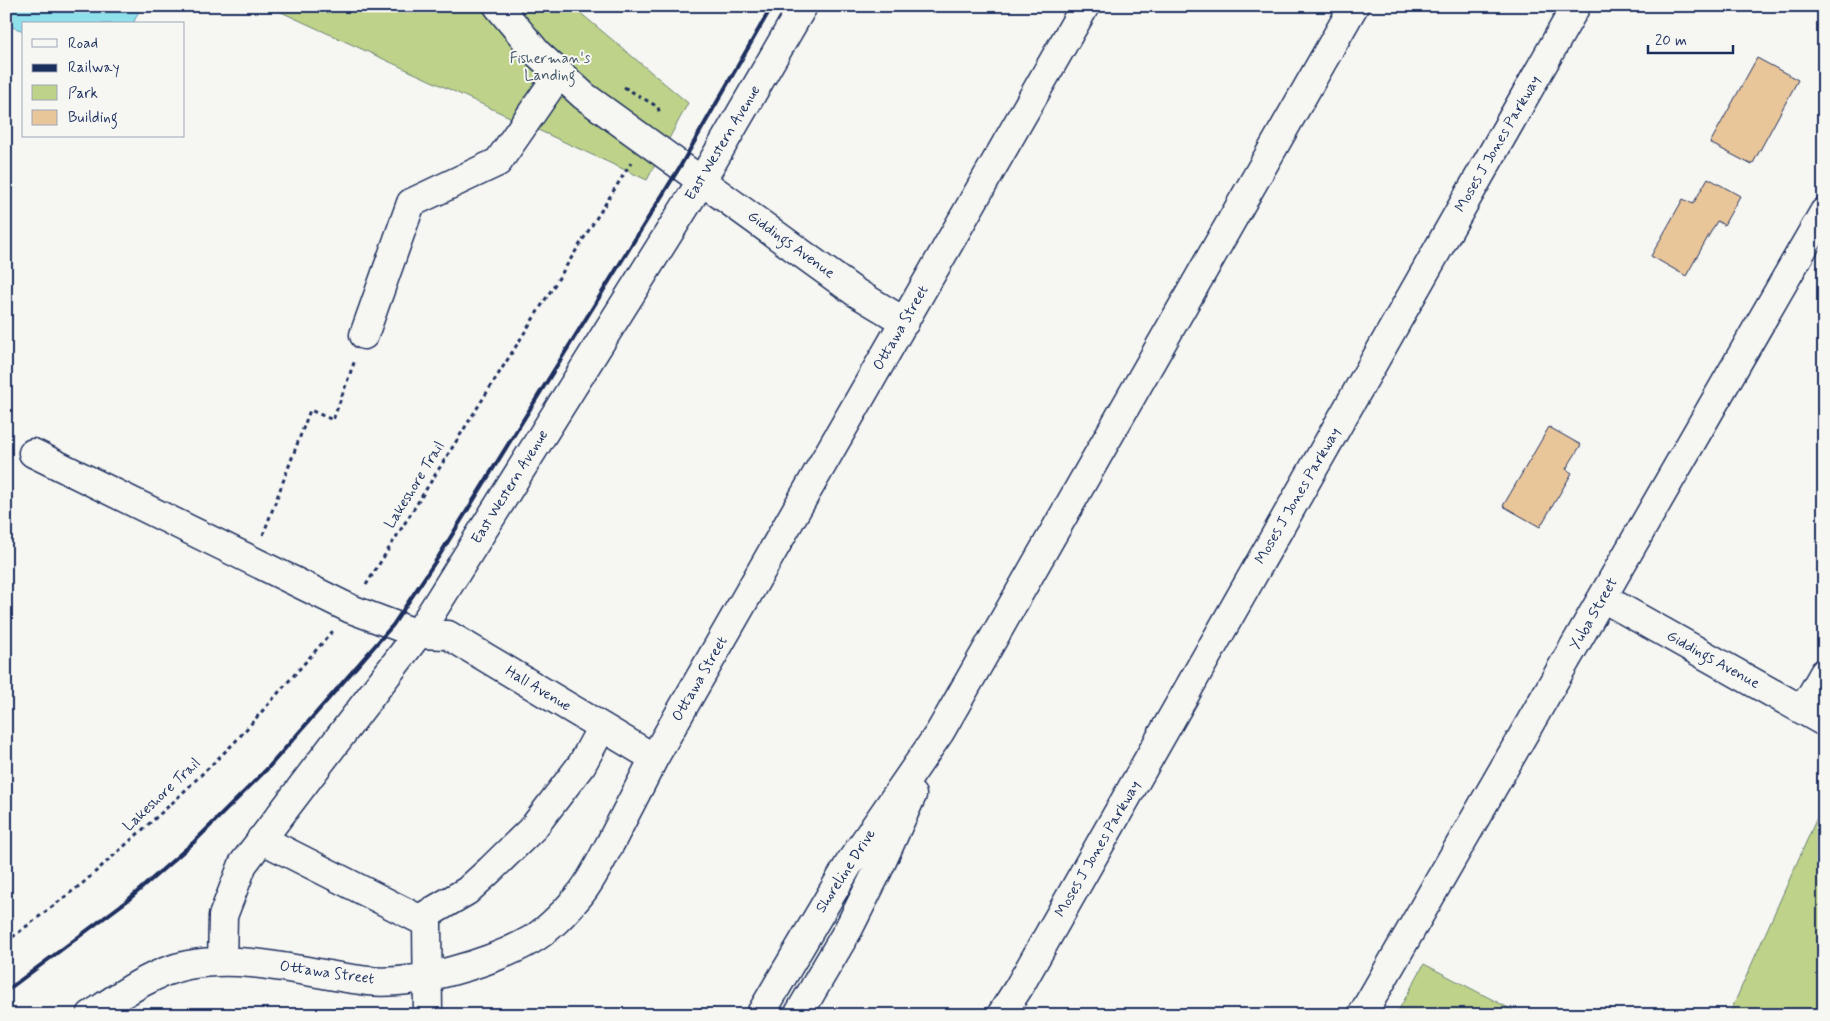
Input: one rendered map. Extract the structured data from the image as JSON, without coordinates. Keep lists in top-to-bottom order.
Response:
{
  "streets": {
    "main road": [
      "East Western Avenue",
      "Moses J Jones Parkway",
      "Giddings Avenue",
      "Ottawa Street",
      "Yuba Street",
      "Hall Avenue",
      "Shoreline Drive"
    ],
    "path": ["Lakeshore Trail"]
  },
  "crossings": [
    ["East Western Avenue", "Giddings Avenue"],
    ["East Western Avenue", "Ottawa Street"],
    ["East Western Avenue", "Hall Avenue"],
    ["Giddings Avenue", "Ottawa Street"],
    ["Giddings Avenue", "Lakeshore Trail"],
    ["Giddings Avenue", "Yuba Street"],
    ["Ottawa Street", "Hall Avenue"],
    ["Lakeshore Trail", "Hall Avenue"]
  ],
  "parks": ["Fisherman's Landing"],
  "legend": [
    "Road",
    "Railway",
    "Park",
    "Building"
  ],
  "scale_bar": "20 m"
}
